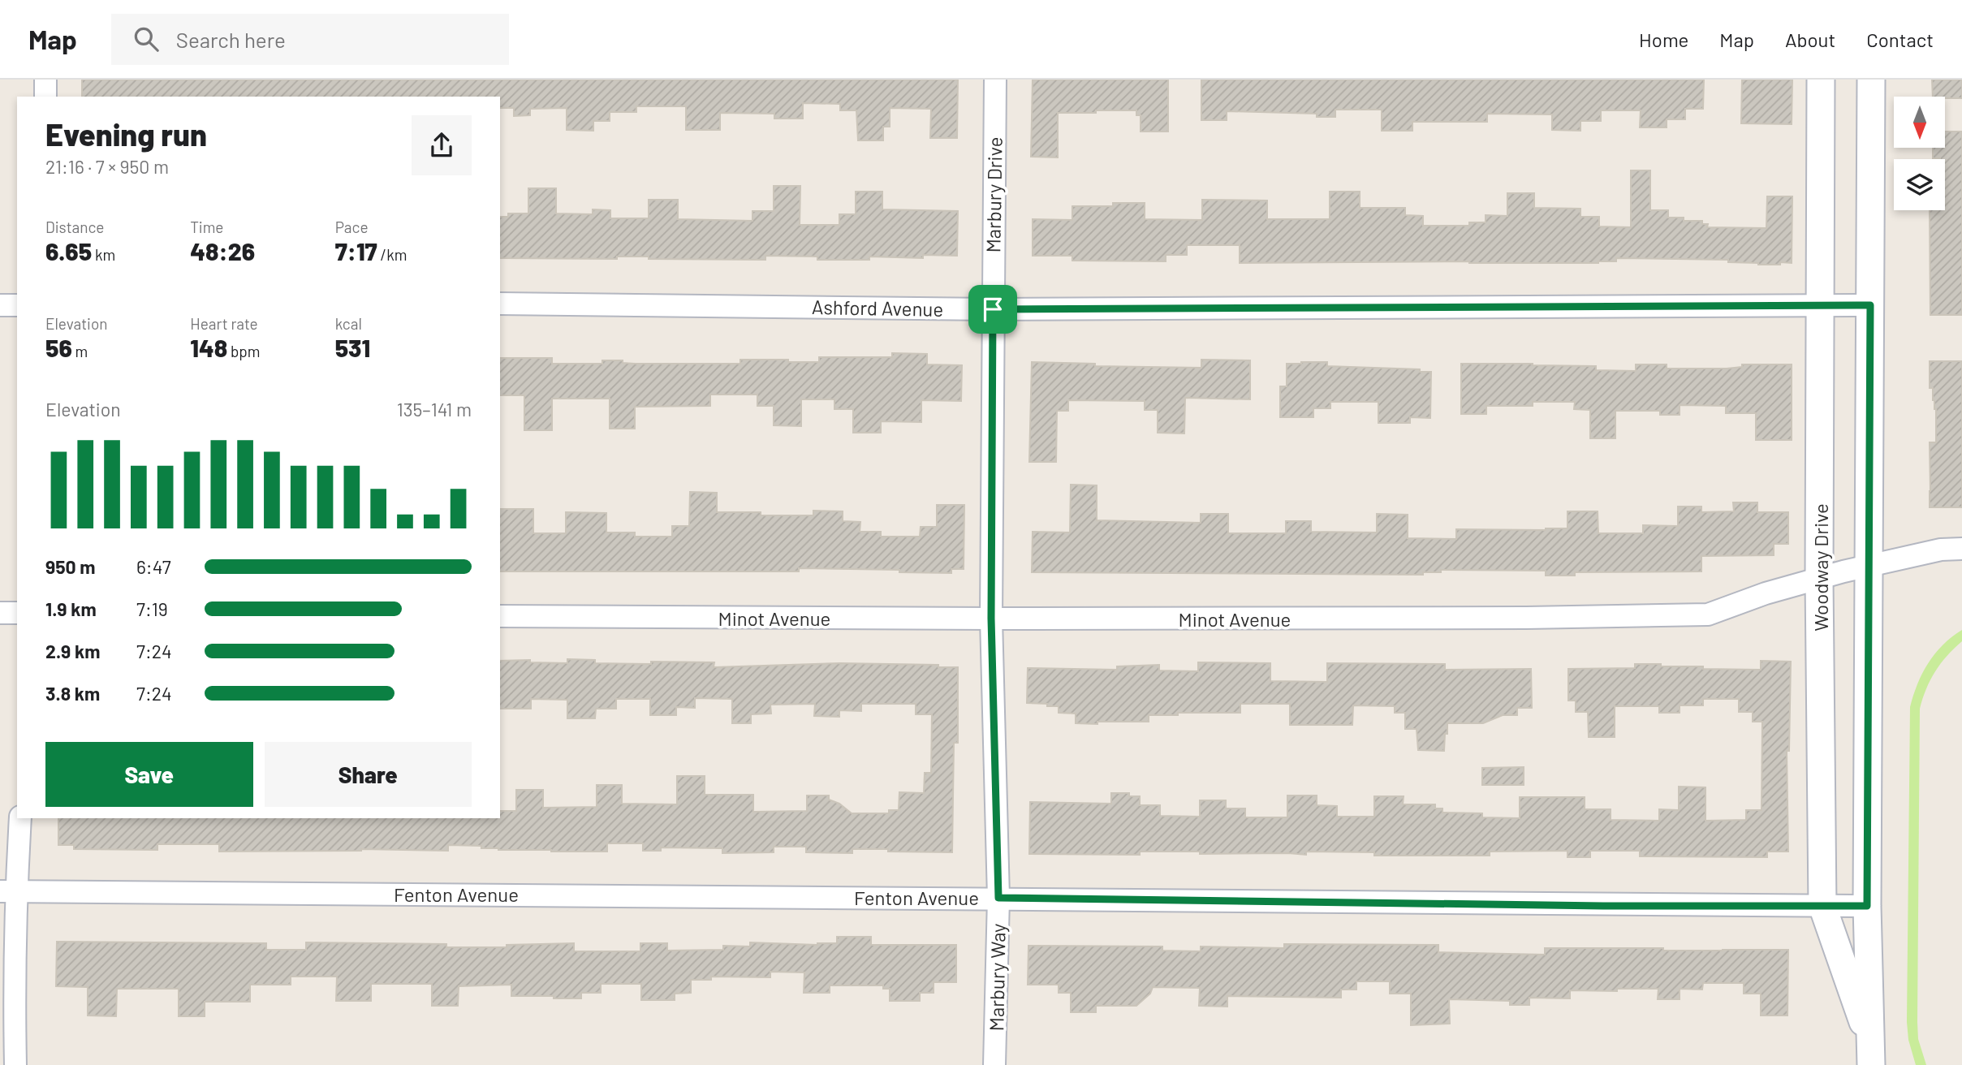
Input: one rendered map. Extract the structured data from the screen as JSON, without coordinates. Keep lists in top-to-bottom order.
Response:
{
  "streets": {
    "street": [
      "Marbury Drive",
      "Ashford Avenue",
      "Woodway Drive",
      "Minot Avenue",
      "Fenton Avenue",
      "Marbury Way"
    ]
  },
  "crossings": [
    ["Marbury Drive", "Ashford Avenue"],
    ["Marbury Drive", "Marbury Way"],
    ["Ashford Avenue", "Woodway Drive"],
    ["Ashford Avenue", "Marbury Way"],
    ["Woodway Drive", "Minot Avenue"],
    ["Woodway Drive", "Fenton Avenue"],
    ["Minot Avenue", "Marbury Way"],
    ["Fenton Avenue", "Marbury Way"]
  ],
  "north": "bottom",
  "page": {
    "header": "Map",
    "search": "Search here",
    "nav": [
      "Home",
      "Map",
      "About",
      "Contact"
    ],
    "heading": ["Evening run", "21:16 · 7 × 950 m"],
    "stats": [
      ["Distance", "6.65 km"],
      ["Time", "48:26"],
      ["Pace", "7:17 /km"],
      ["Elevation", "56 m"],
      ["Heart rate", "148 bpm"],
      ["kcal", "531"]
    ],
    "chart": ["Elevation", "135–141 m"],
    "list": [
      {
        "name": "950 m",
        "note": "6:47"
      },
      {
        "name": "1.9 km",
        "note": "7:19"
      },
      {
        "name": "2.9 km",
        "note": "7:24"
      },
      {
        "name": "3.8 km",
        "note": "7:24"
      }
    ],
    "buttons": ["Save", "Share"]
  }
}
